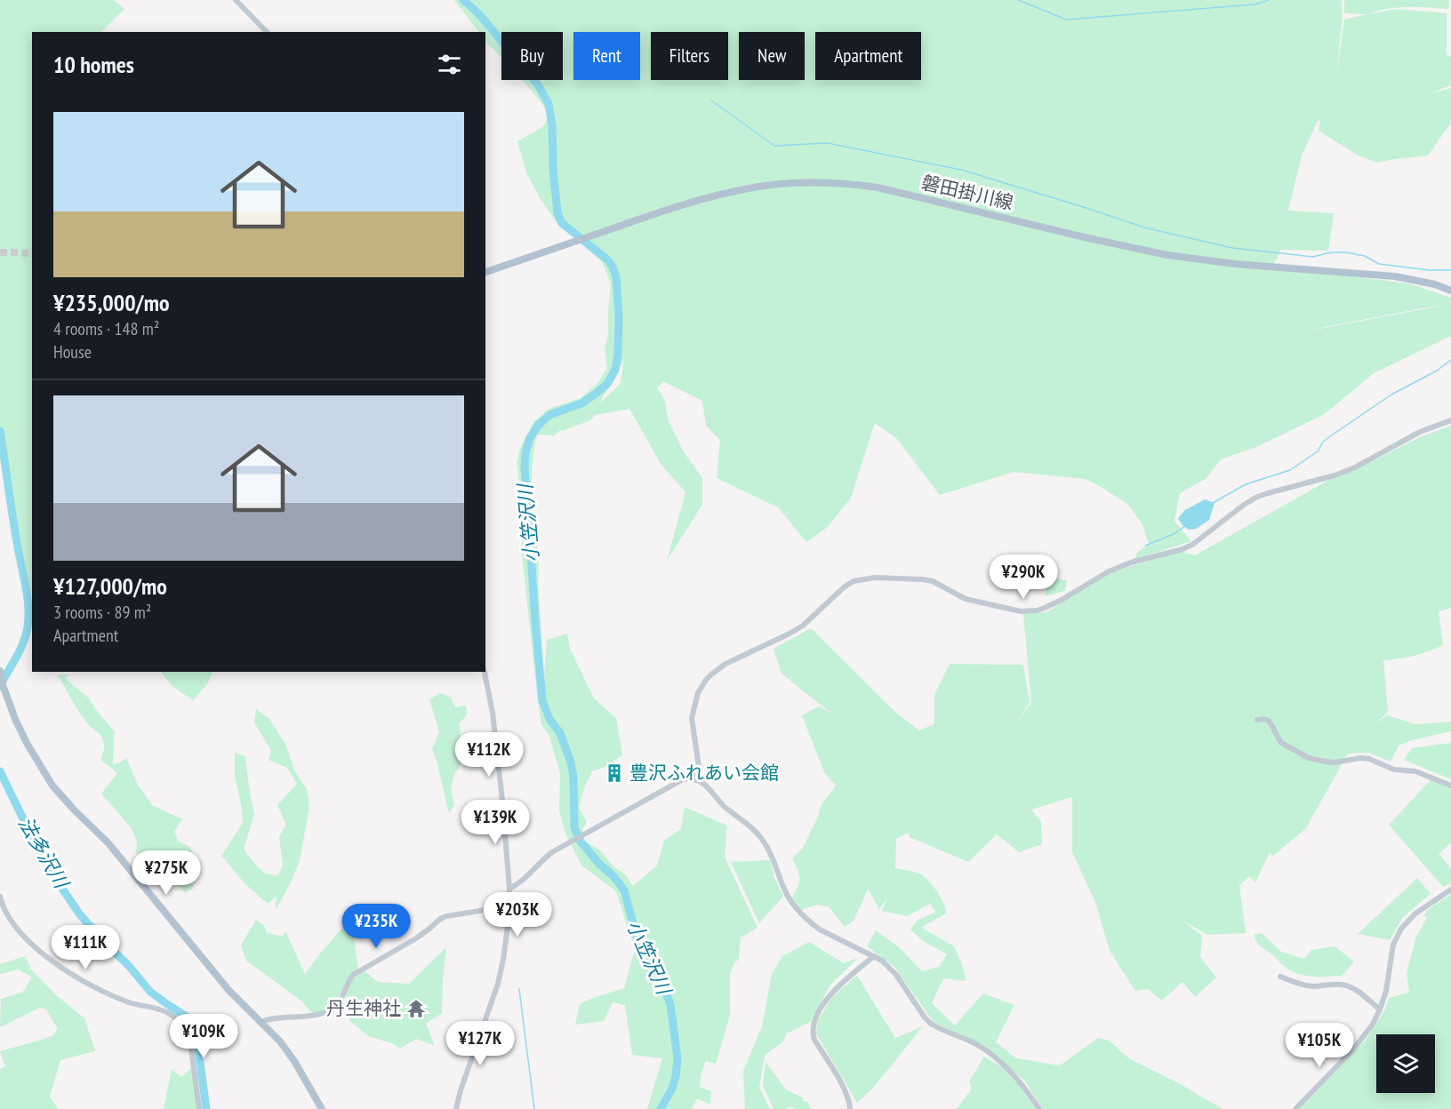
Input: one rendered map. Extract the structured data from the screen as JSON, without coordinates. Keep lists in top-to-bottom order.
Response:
{
  "streets": {
    "main road": ["磐田掛川線"]
  },
  "water": ["小笠沢川", "法多沢川"],
  "places": {
    "building": ["豊沢ふれあい会館"],
    "temple": ["丹生神社"]
  },
  "page": {
    "chip": [
      "Buy",
      "Rent",
      "Filters",
      "New",
      "Apartment"
    ],
    "heading": "10 homes",
    "list": [
      {
        "name": "¥235,000/mo",
        "note": "4 rooms · 148 m² · House"
      },
      {
        "name": "¥127,000/mo",
        "note": "3 rooms · 89 m² · Apartment"
      }
    ],
    "price": [
      "¥290K",
      "¥112K",
      "¥139K",
      "¥275K",
      "¥203K",
      "¥235K",
      "¥111K",
      "¥109K",
      "¥127K",
      "¥105K"
    ]
  }
}
